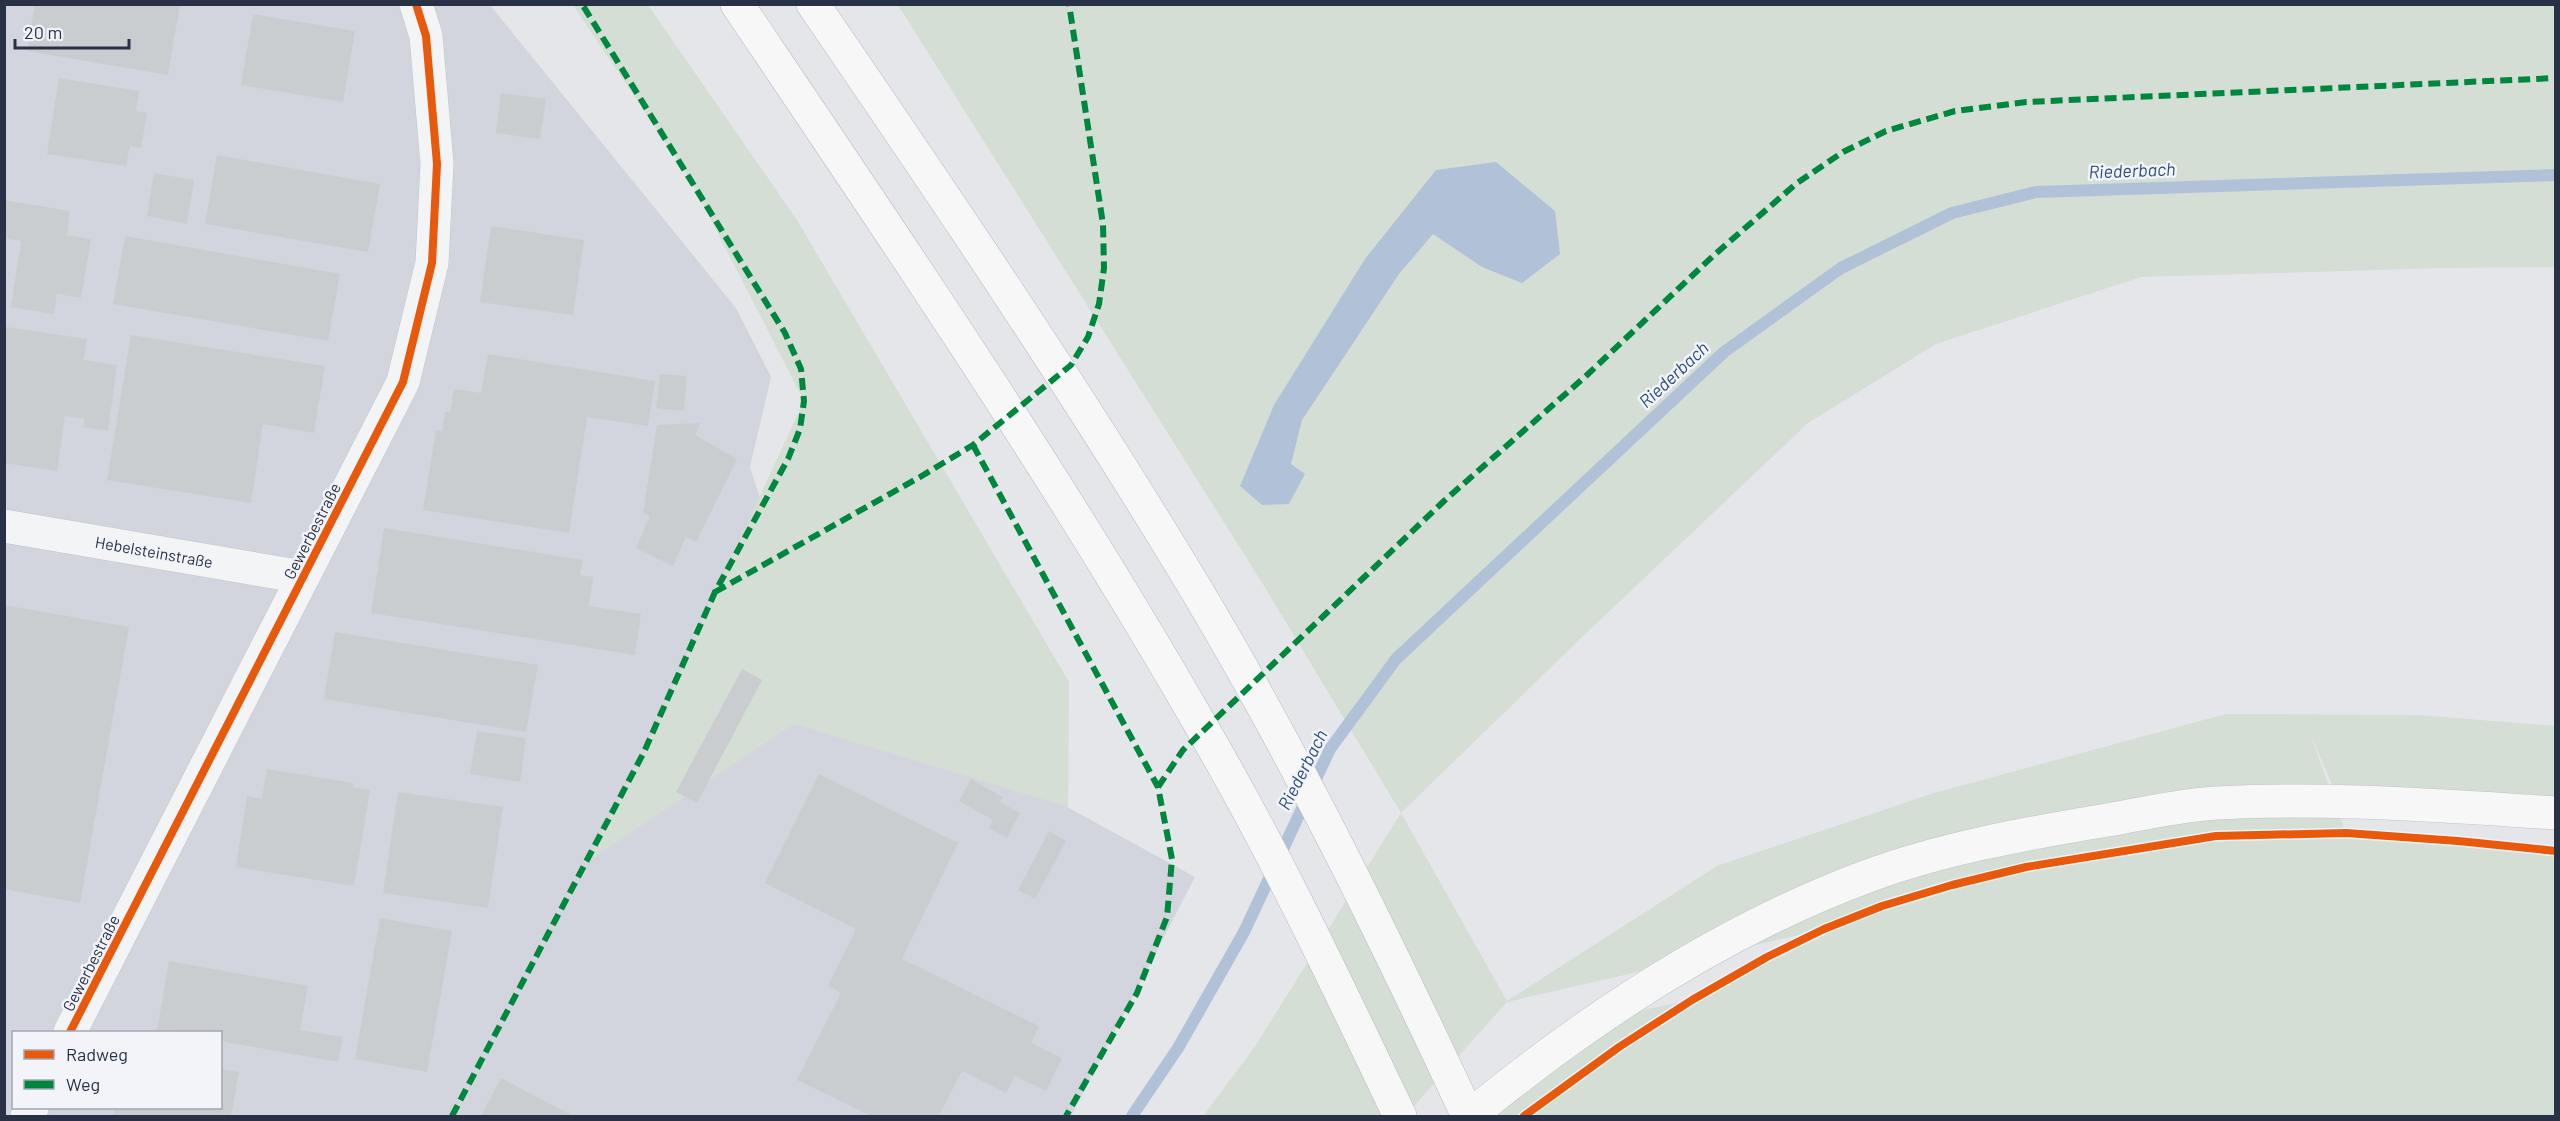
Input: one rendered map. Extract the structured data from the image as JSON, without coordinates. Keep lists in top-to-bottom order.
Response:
{
  "streets": {
    "street": ["Gewerbestraße", "Hebelsteinstraße"]
  },
  "crossings": [
    ["Gewerbestraße", "Hebelsteinstraße"]
  ],
  "water": ["Riederbach"],
  "legend": ["Radweg", "Weg"],
  "scale_bar": "20 m"
}
